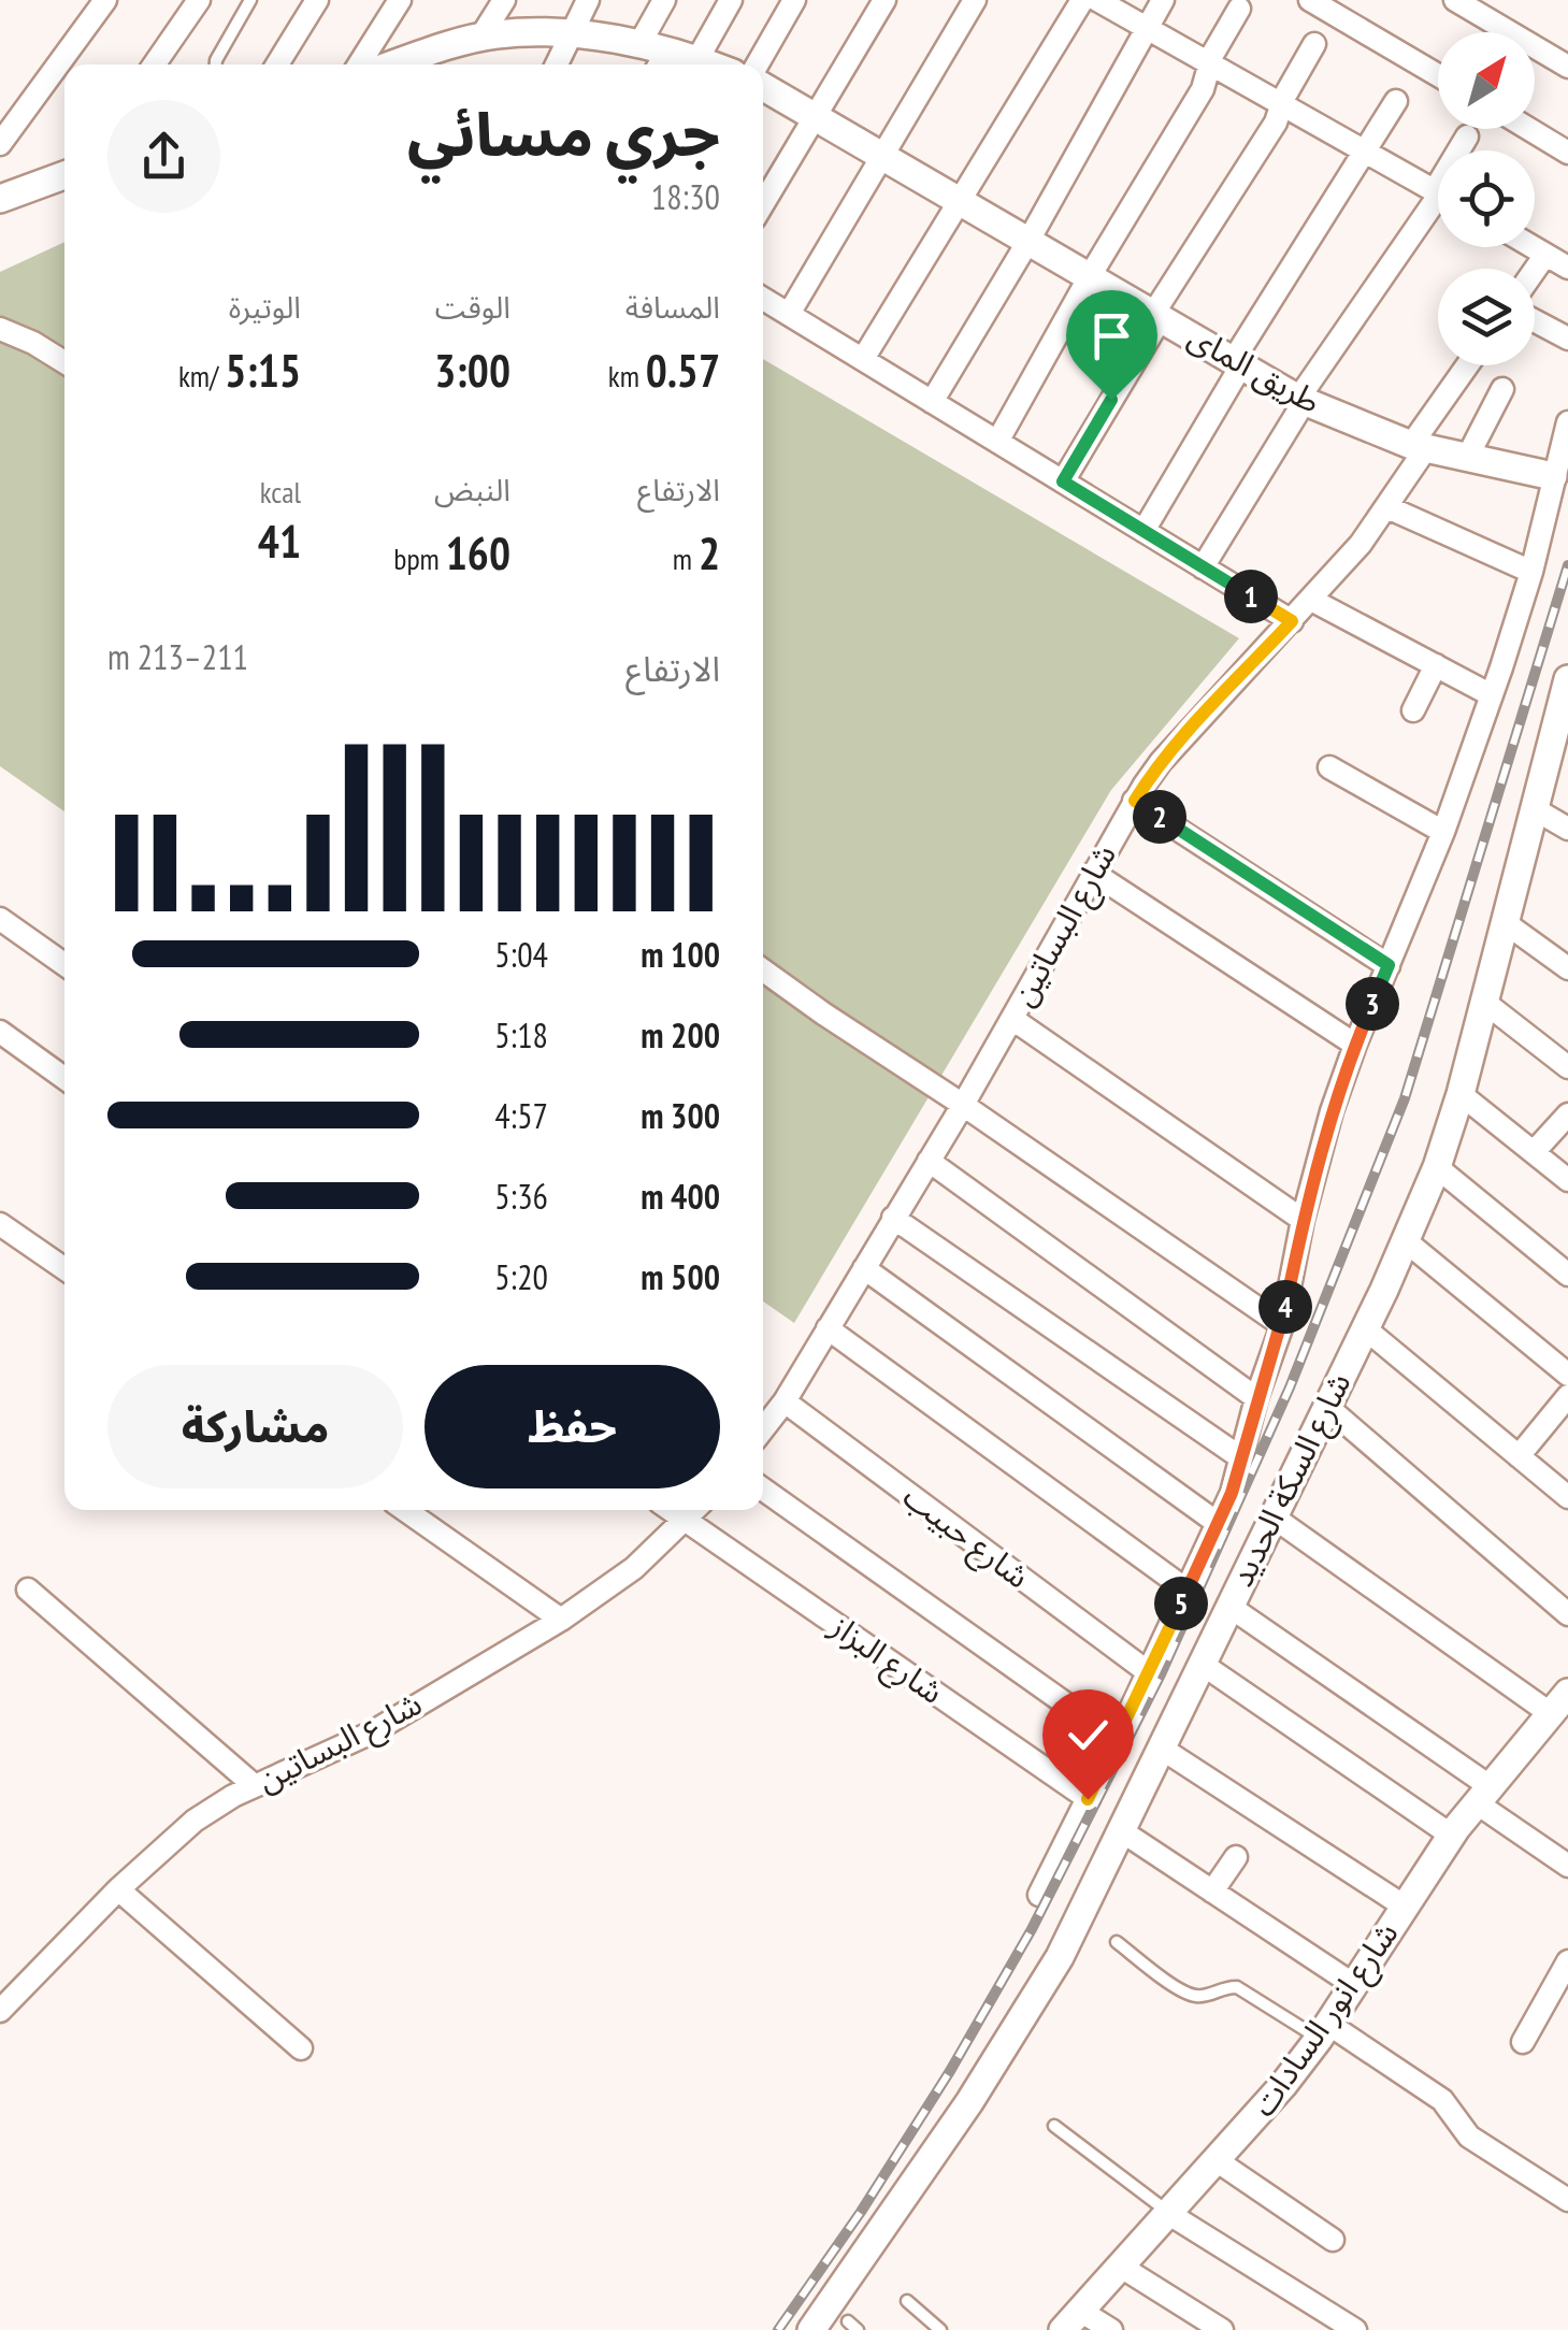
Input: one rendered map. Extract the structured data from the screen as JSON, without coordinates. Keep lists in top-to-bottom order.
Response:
{
  "streets": {
    "street": [
      "طريق الماى",
      "شارع البساتين",
      "شارع السكة الحديد",
      "شارع حبيب",
      "شارع البزاز",
      "شارع انور السادات"
    ]
  },
  "crossings": [
    ["طريق الماى", "شارع البساتين"],
    ["شارع البساتين", "شارع حبيب"],
    ["شارع البساتين", "شارع البزاز"]
  ],
  "north": "top right",
  "page": {
    "heading": ["جري مسائي", "18:30"],
    "stats": [
      ["المسافة", "0.57 km"],
      ["الوقت", "3:00"],
      ["الوتيرة", "5:15 /km"],
      ["الارتفاع", "2 m"],
      ["النبض", "160 bpm"],
      ["kcal", "41"]
    ],
    "pins": [
      "1",
      "2",
      "3",
      "4",
      "5"
    ],
    "chart": ["الارتفاع", "211–213 m"],
    "list": [
      {
        "name": "100 m",
        "note": "5:04"
      },
      {
        "name": "200 m",
        "note": "5:18"
      },
      {
        "name": "300 m",
        "note": "4:57"
      },
      {
        "name": "400 m",
        "note": "5:36"
      },
      {
        "name": "500 m",
        "note": "5:20"
      }
    ],
    "buttons": ["حفظ", "مشاركة"]
  }
}
